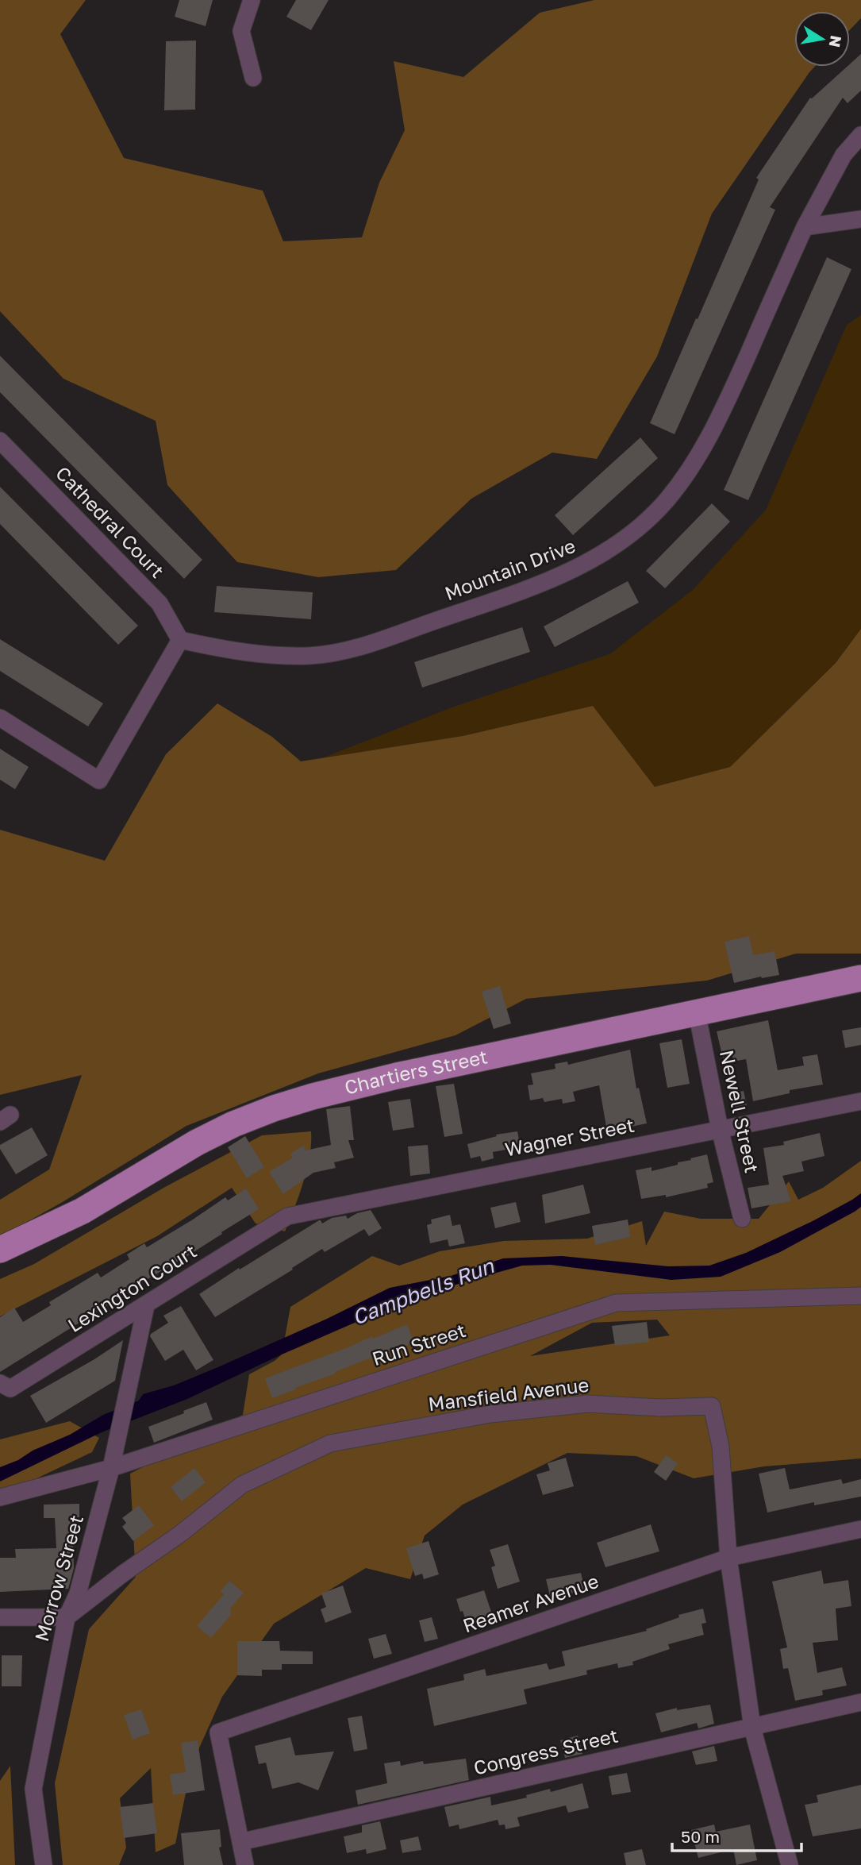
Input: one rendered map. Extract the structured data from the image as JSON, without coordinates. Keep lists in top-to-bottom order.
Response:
{
  "streets": {
    "main road": ["Chartiers Street"],
    "street": [
      "Cathedral Court",
      "Mountain Drive",
      "Newell Street",
      "Wagner Street",
      "Lexington Court",
      "Run Street",
      "Mansfield Avenue",
      "Morrow Street",
      "Reamer Avenue",
      "Congress Street"
    ]
  },
  "crossings": [
    ["Cathedral Court", "Mountain Drive"],
    ["Chartiers Street", "Newell Street"],
    ["Newell Street", "Wagner Street"],
    ["Wagner Street", "Lexington Court"],
    ["Lexington Court", "Morrow Street"],
    ["Run Street", "Morrow Street"],
    ["Mansfield Avenue", "Morrow Street"],
    ["Mansfield Avenue", "Reamer Avenue"],
    ["Mansfield Avenue", "Congress Street"],
    ["Reamer Avenue", "Congress Street"]
  ],
  "water": ["Campbells Run"],
  "scale_bar": "50 m",
  "north": "right"
}
